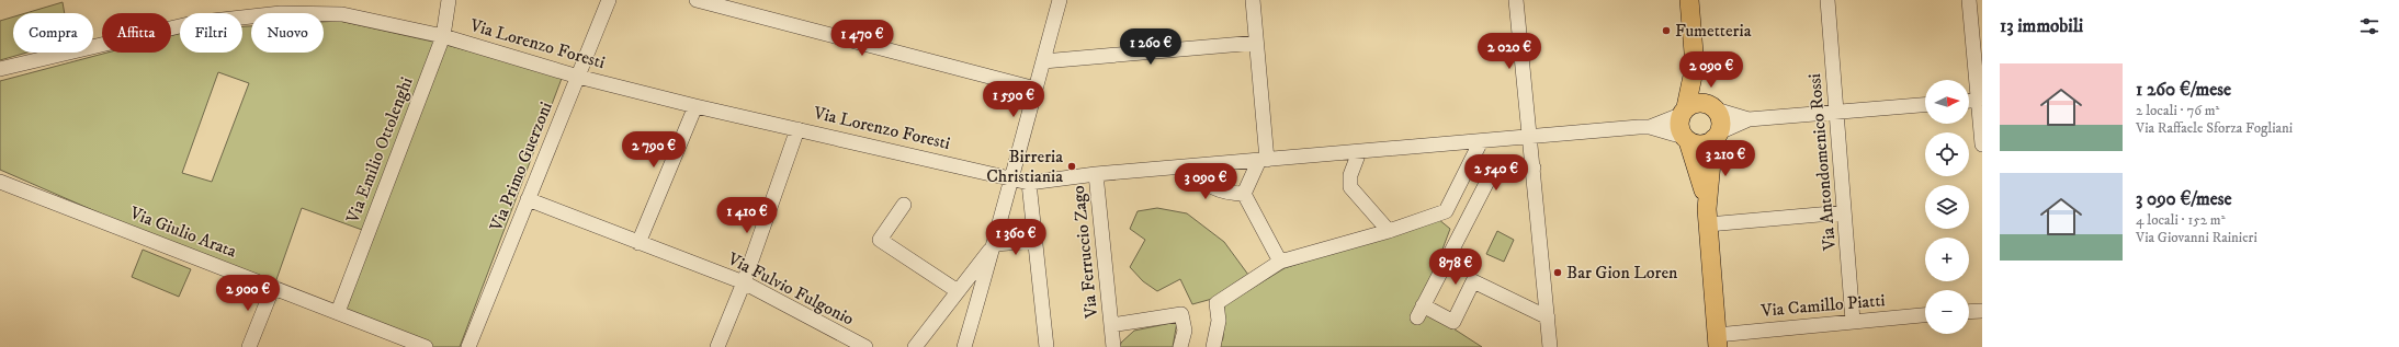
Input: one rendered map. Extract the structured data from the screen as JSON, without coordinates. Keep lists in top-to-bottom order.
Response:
{
  "streets": {
    "street": [
      "Via Lorenzo Foresti",
      "Via Emilio Ottolenghi",
      "Via Antondomenico Rossi",
      "Via Primo Guerzoni",
      "Via Giulio Arata",
      "Via Ferruccio Zago",
      "Via Fulvio Fulgonio",
      "Via Camillo Piatti"
    ]
  },
  "crossings": [
    ["Via Lorenzo Foresti", "Via Emilio Ottolenghi"],
    ["Via Lorenzo Foresti", "Via Primo Guerzoni"],
    ["Via Emilio Ottolenghi", "Via Giulio Arata"],
    ["Via Antondomenico Rossi", "Via Camillo Piatti"],
    ["Via Primo Guerzoni", "Via Fulvio Fulgonio"]
  ],
  "places": ["Fumetteria", "Birreria Christiania", "Bar Gion Loren"],
  "north": "right",
  "page": {
    "heading": "13 immobili",
    "chip": [
      "Compra",
      "Affitta",
      "Filtri",
      "Nuovo"
    ],
    "price": [
      "1 470 €",
      "1 260 €",
      "2 020 €",
      "2 090 €",
      "1 590 €",
      "2 790 €",
      "3 210 €",
      "2 540 €",
      "3 090 €",
      "1 410 €",
      "1 360 €",
      "878 €",
      "2 900 €"
    ],
    "list": [
      {
        "name": "1 260 €/mese",
        "note": "2 locali · 76 m² · Via Raffaele Sforza Fogliani"
      },
      {
        "name": "3 090 €/mese",
        "note": "4 locali · 152 m² · Via Giovanni Rainieri"
      }
    ],
    "map_buttons": ["+", "−"]
  }
}
